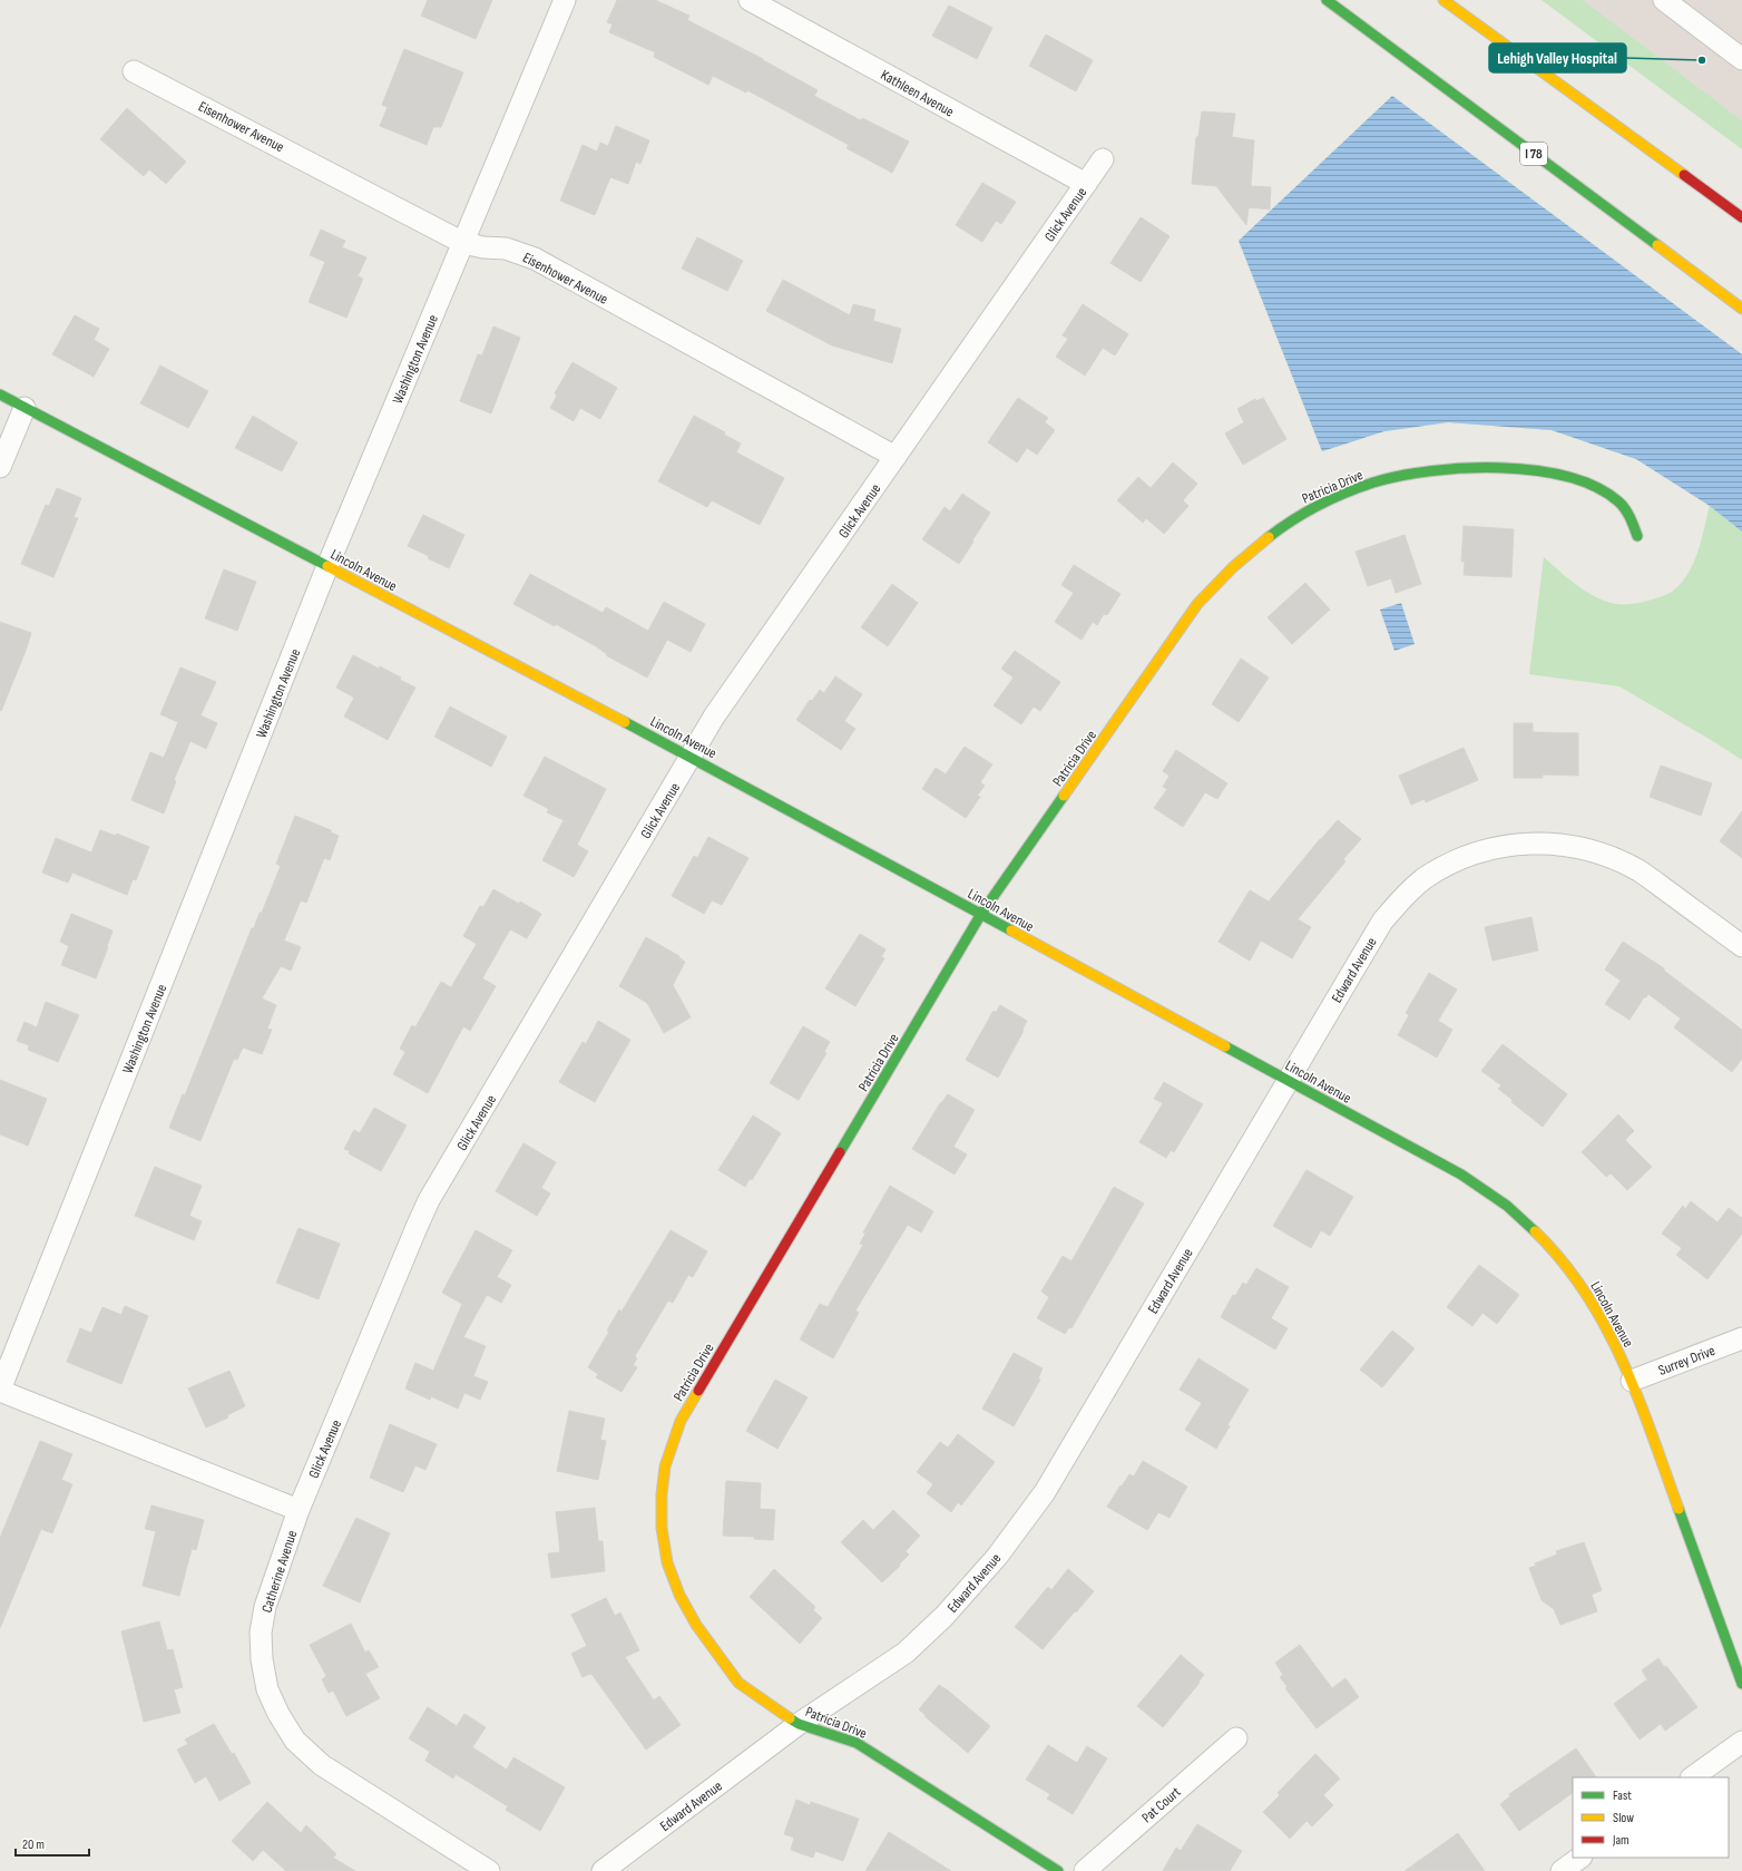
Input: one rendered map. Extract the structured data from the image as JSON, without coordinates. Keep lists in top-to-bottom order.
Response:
{
  "streets": {
    "main road": ["I 78", "Patricia Drive", "Lincoln Avenue"],
    "street": [
      "Kathleen Avenue",
      "Eisenhower Avenue",
      "Glick Avenue",
      "Washington Avenue",
      "Edward Avenue",
      "Surrey Drive",
      "Catherine Avenue",
      "Pat Court"
    ]
  },
  "crossings": [
    ["Kathleen Avenue", "Glick Avenue"],
    ["Eisenhower Avenue", "Glick Avenue"],
    ["Eisenhower Avenue", "Washington Avenue"],
    ["Glick Avenue", "Lincoln Avenue"],
    ["Glick Avenue", "Catherine Avenue"],
    ["Washington Avenue", "Lincoln Avenue"],
    ["Washington Avenue", "Catherine Avenue"],
    ["Patricia Drive", "Lincoln Avenue"],
    ["Patricia Drive", "Edward Avenue"],
    ["Lincoln Avenue", "Edward Avenue"],
    ["Lincoln Avenue", "Surrey Drive"]
  ],
  "places": ["Lehigh Valley Hospital"],
  "legend": ["Fast", "Slow", "Jam"],
  "scale_bar": "20 m"
}
